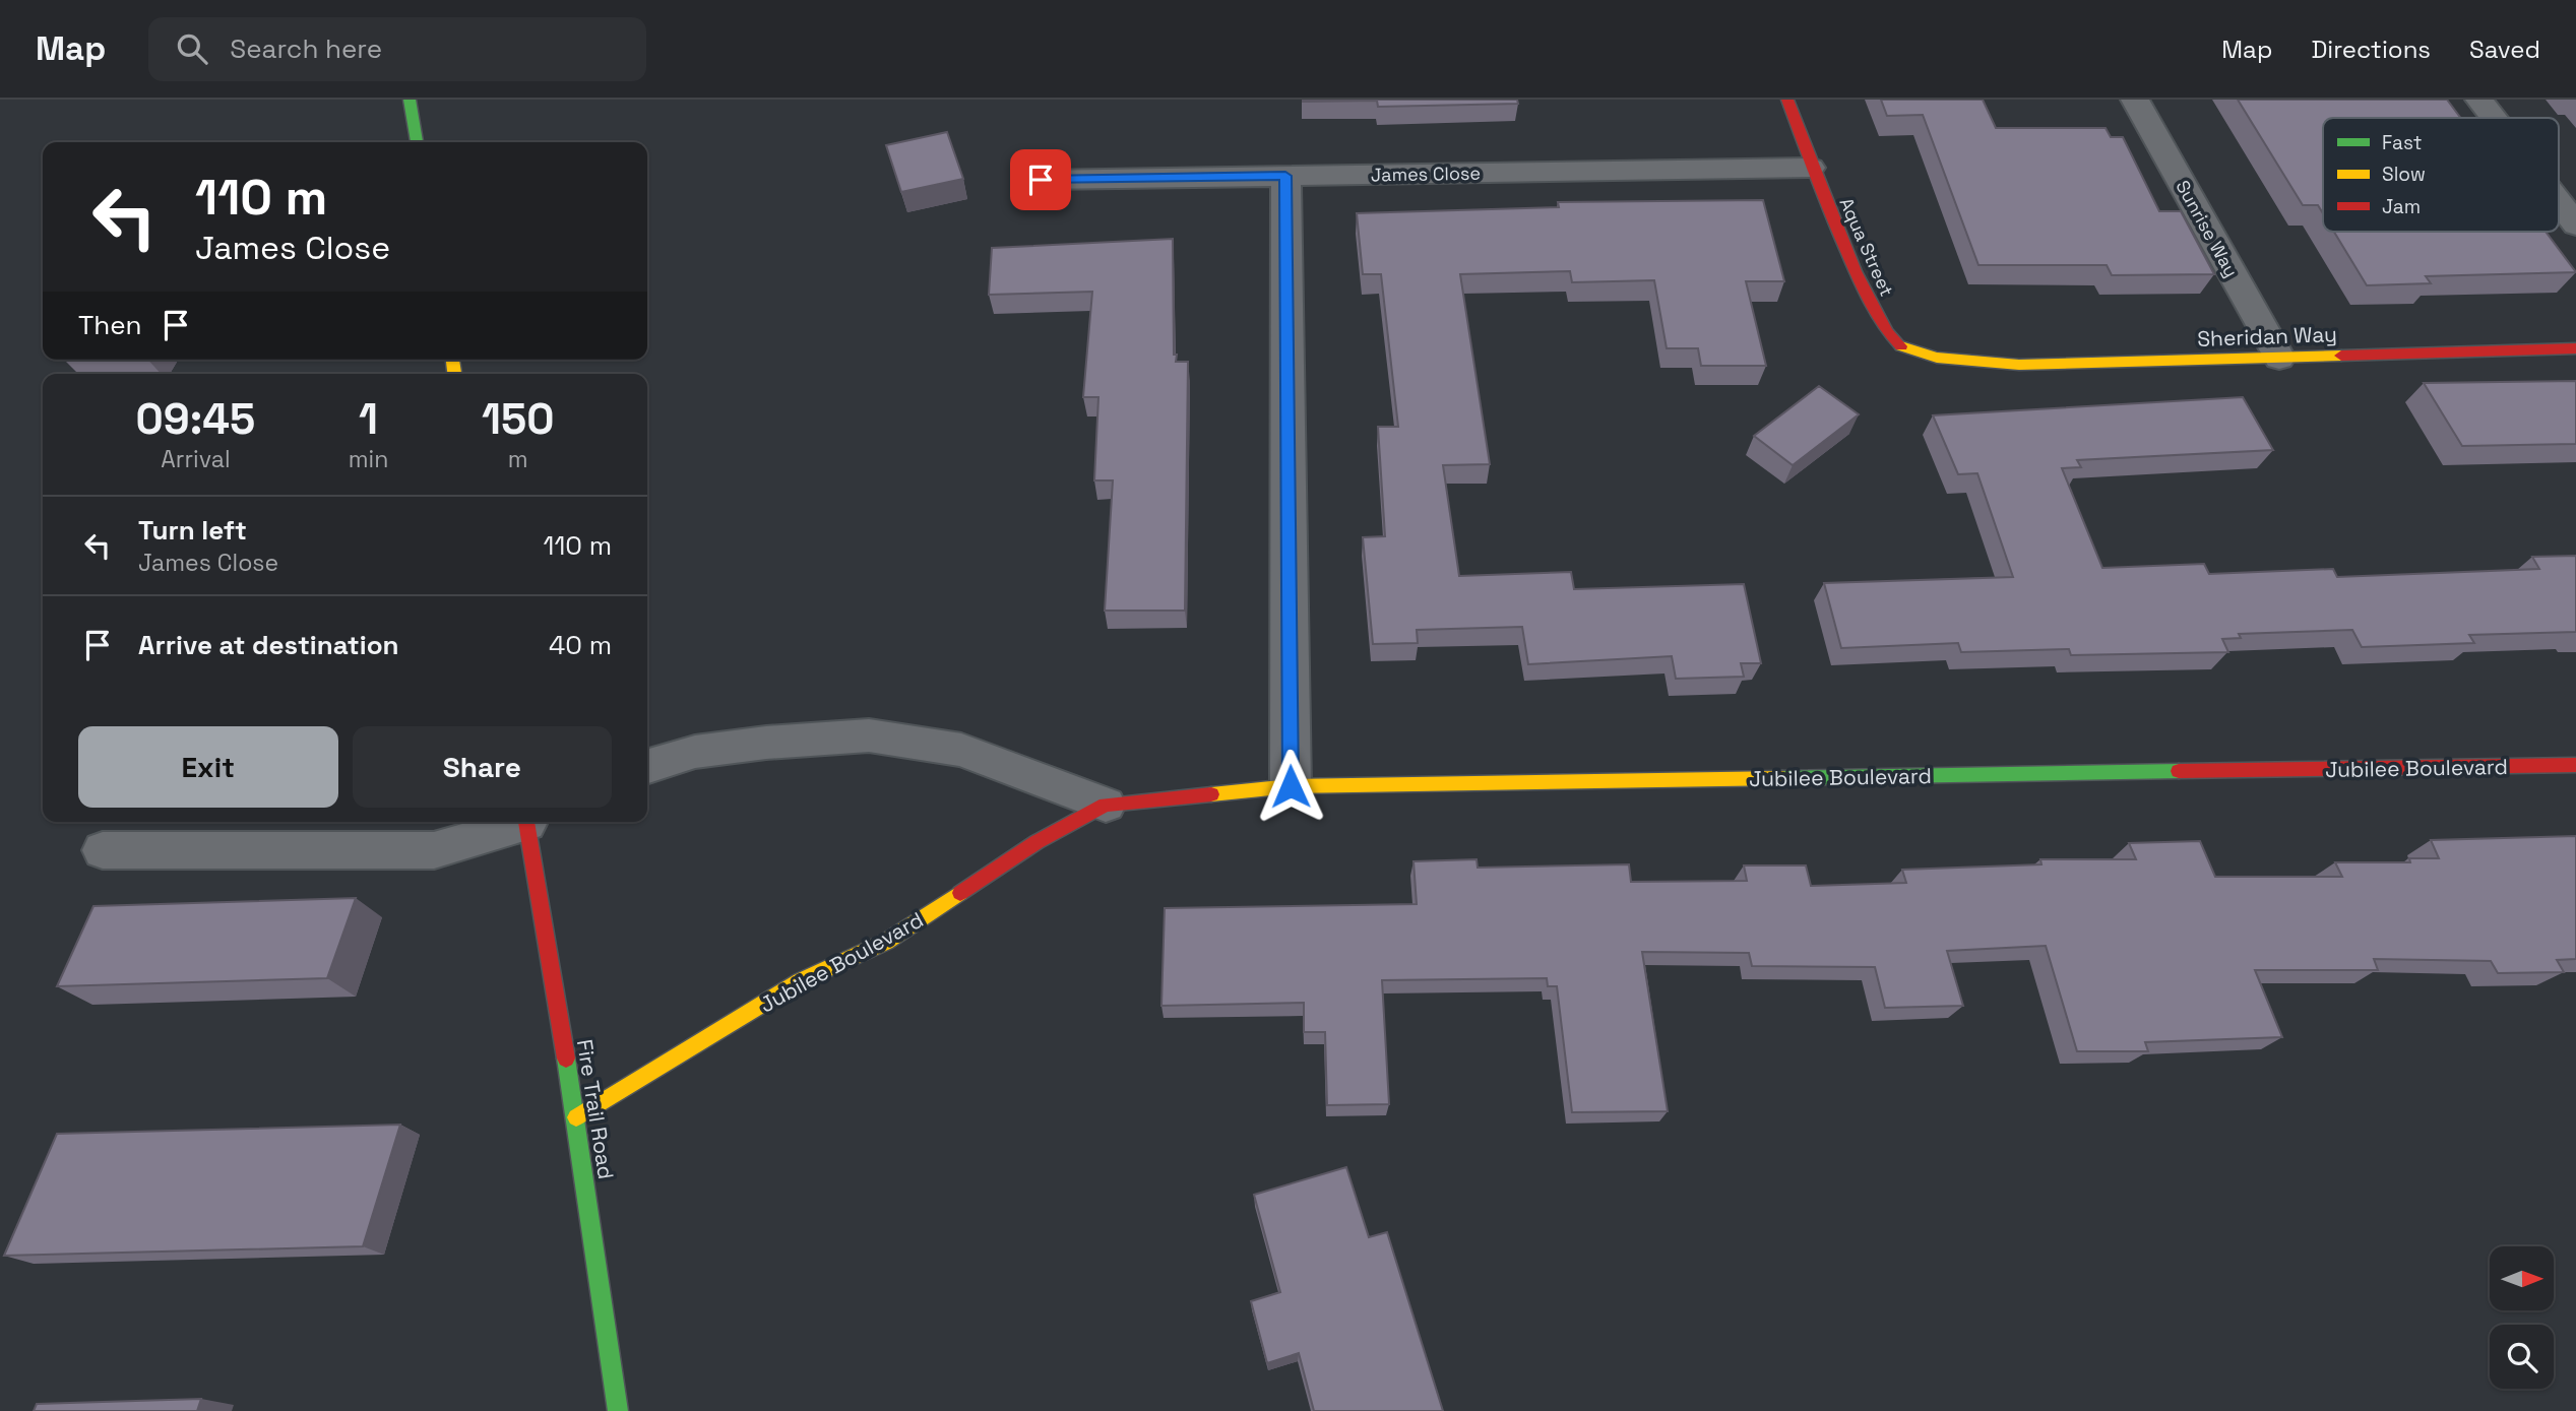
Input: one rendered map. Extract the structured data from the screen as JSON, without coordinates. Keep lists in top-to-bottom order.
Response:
{
  "streets": {
    "street": [
      "James Close",
      "Sunrise Way",
      "Aqua Street",
      "Sheridan Way",
      "Jubilee Boulevard",
      "Fire Trail Road"
    ]
  },
  "crossings": [
    ["James Close", "Aqua Street"],
    ["Sunrise Way", "Sheridan Way"],
    ["Aqua Street", "Sheridan Way"],
    ["Jubilee Boulevard", "Fire Trail Road"]
  ],
  "legend": ["Fast", "Slow", "Jam"],
  "north": "right",
  "page": {
    "header": "Map",
    "search": "Search here",
    "nav": ["Map", "Directions", "Saved"],
    "turn": ["110 m", "James Close"],
    "then": "Then",
    "eta": [
      "09:45",
      "Arrival",
      "1",
      "min",
      "150",
      "m"
    ],
    "list": [
      {
        "name": "Turn left",
        "note": "James Close",
        "value": "110 m"
      },
      {
        "name": "Arrive at destination",
        "value": "40 m"
      }
    ],
    "buttons": ["Exit", "Share"]
  }
}
